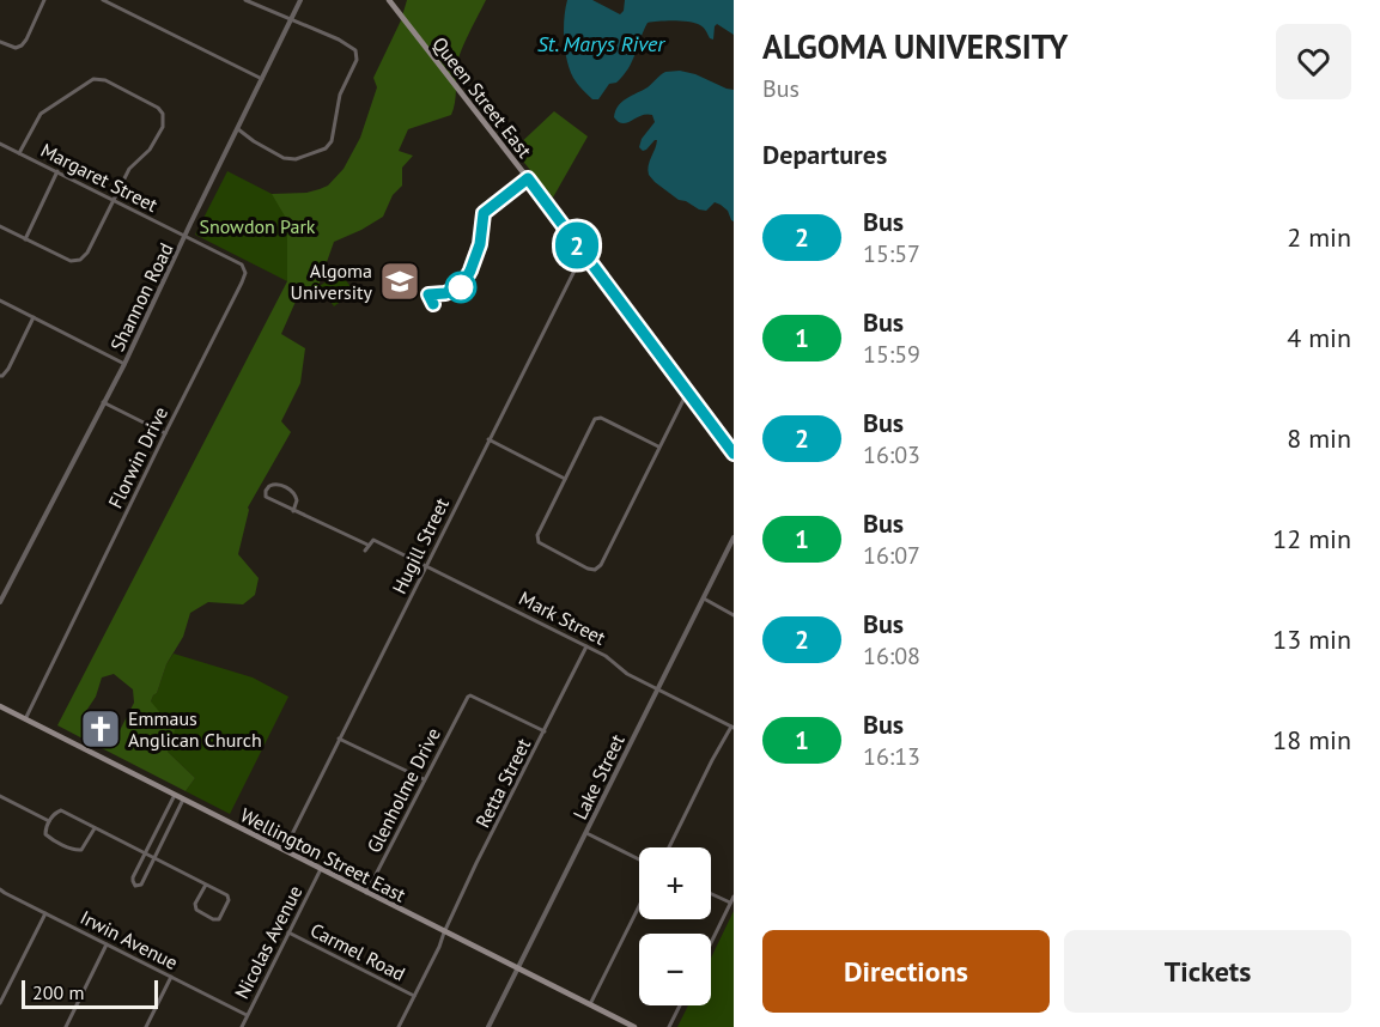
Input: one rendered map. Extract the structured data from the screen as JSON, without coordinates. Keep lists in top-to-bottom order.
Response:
{
  "streets": {
    "main road": ["Queen Street East", "Wellington Street East"],
    "street": [
      "Margaret Street",
      "Shannon Road",
      "Florwin Drive",
      "Hugill Street",
      "Mark Street",
      "Lake Street",
      "Retta Street",
      "Glenholme Drive",
      "Irwin Avenue",
      "Nicolas Avenue",
      "Carmel Road"
    ]
  },
  "crossings": [
    ["Queen Street East", "Hugill Street"],
    ["Margaret Street", "Shannon Road"],
    ["Margaret Street", "Florwin Drive"],
    ["Shannon Road", "Florwin Drive"],
    ["Florwin Drive", "Wellington Street East"],
    ["Hugill Street", "Mark Street"],
    ["Hugill Street", "Wellington Street East"],
    ["Mark Street", "Lake Street"],
    ["Mark Street", "Retta Street"],
    ["Lake Street", "Wellington Street East"],
    ["Retta Street", "Glenholme Drive"],
    ["Retta Street", "Wellington Street East"],
    ["Retta Street", "Carmel Road"],
    ["Glenholme Drive", "Wellington Street East"],
    ["Wellington Street East", "Nicolas Avenue"],
    ["Irwin Avenue", "Nicolas Avenue"],
    ["Nicolas Avenue", "Carmel Road"]
  ],
  "water": ["St. Marys River"],
  "parks": ["Snowdon Park"],
  "places": {
    "school or university": ["Algoma University"],
    "church": ["Emmaus Anglican Church"]
  },
  "lines": ["bus line 2"],
  "scale_bar": "200 m",
  "page": {
    "on_map": "2",
    "heading": [
      ["ALGOMA UNIVERSITY", "Bus"],
      "Departures"
    ],
    "list": [
      {
        "mark": "2",
        "name": "Bus",
        "note": "15:57",
        "value": "2 min"
      },
      {
        "mark": "1",
        "name": "Bus",
        "note": "15:59",
        "value": "4 min"
      },
      {
        "mark": "2",
        "name": "Bus",
        "note": "16:03",
        "value": "8 min"
      },
      {
        "mark": "1",
        "name": "Bus",
        "note": "16:07",
        "value": "12 min"
      },
      {
        "mark": "2",
        "name": "Bus",
        "note": "16:08",
        "value": "13 min"
      },
      {
        "mark": "1",
        "name": "Bus",
        "note": "16:13",
        "value": "18 min"
      }
    ],
    "map_buttons": ["+", "−"],
    "buttons": ["Directions", "Tickets"],
    "scale": "200 m"
  }
}
